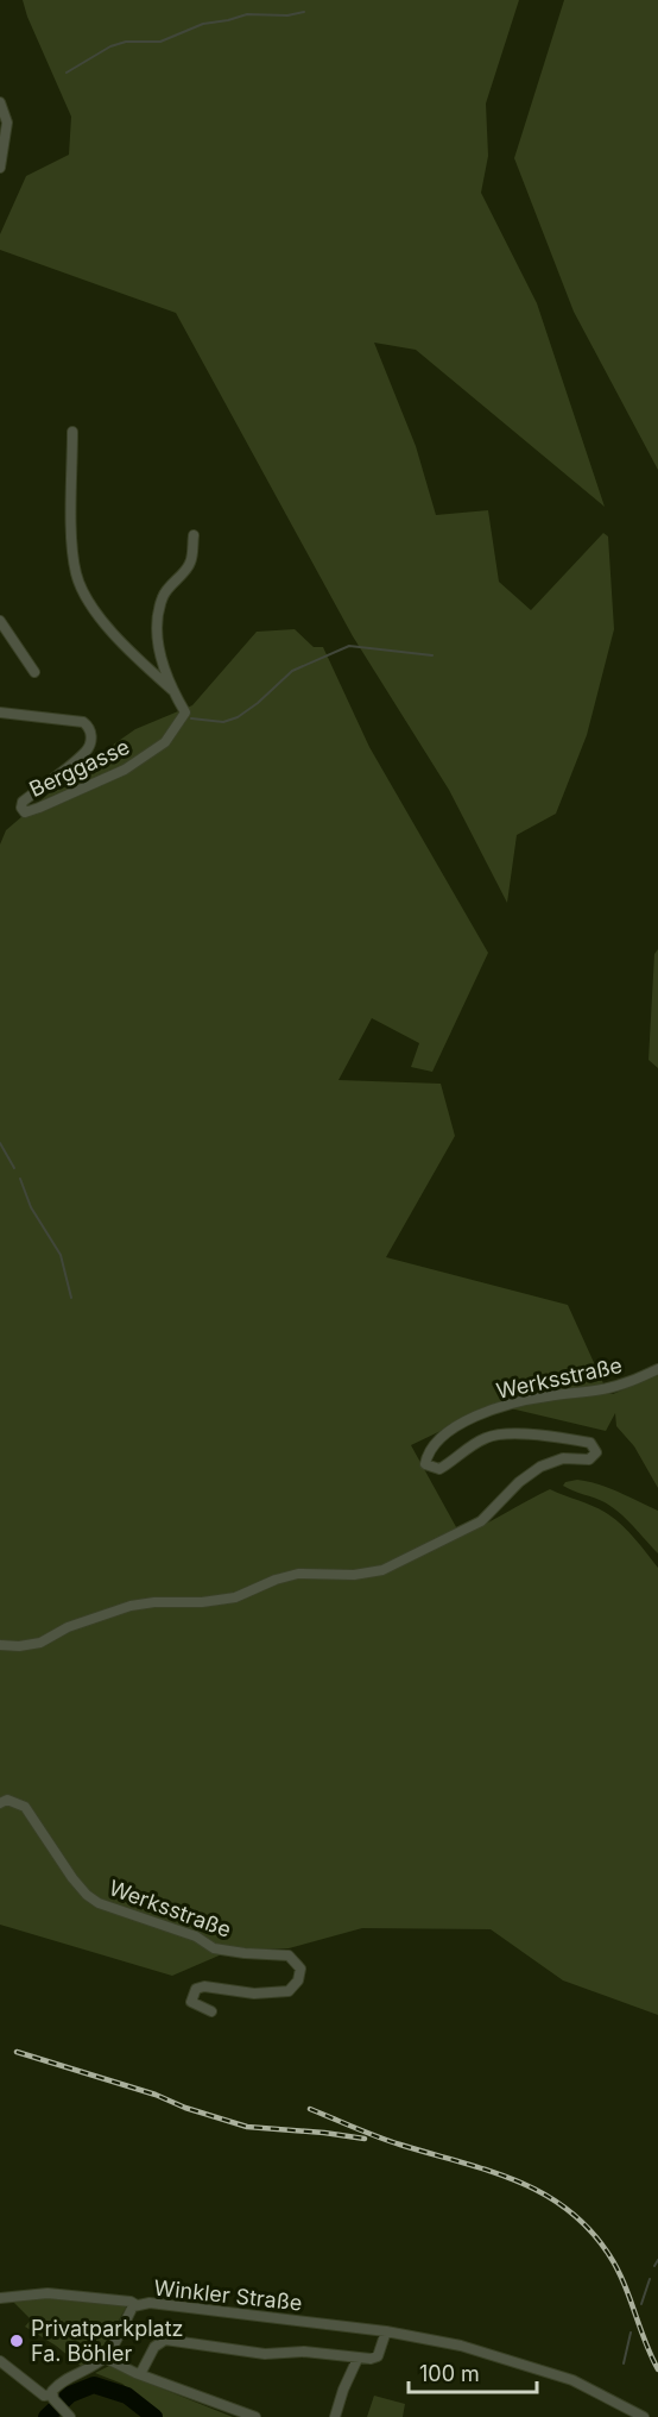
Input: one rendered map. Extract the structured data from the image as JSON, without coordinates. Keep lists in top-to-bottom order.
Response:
{
  "streets": {
    "street": ["Berggasse", "Werksstraße", "Winkler Straße"]
  },
  "places": ["Privatparkplatz Fa. Böhler"],
  "scale_bar": "100 m"
}
